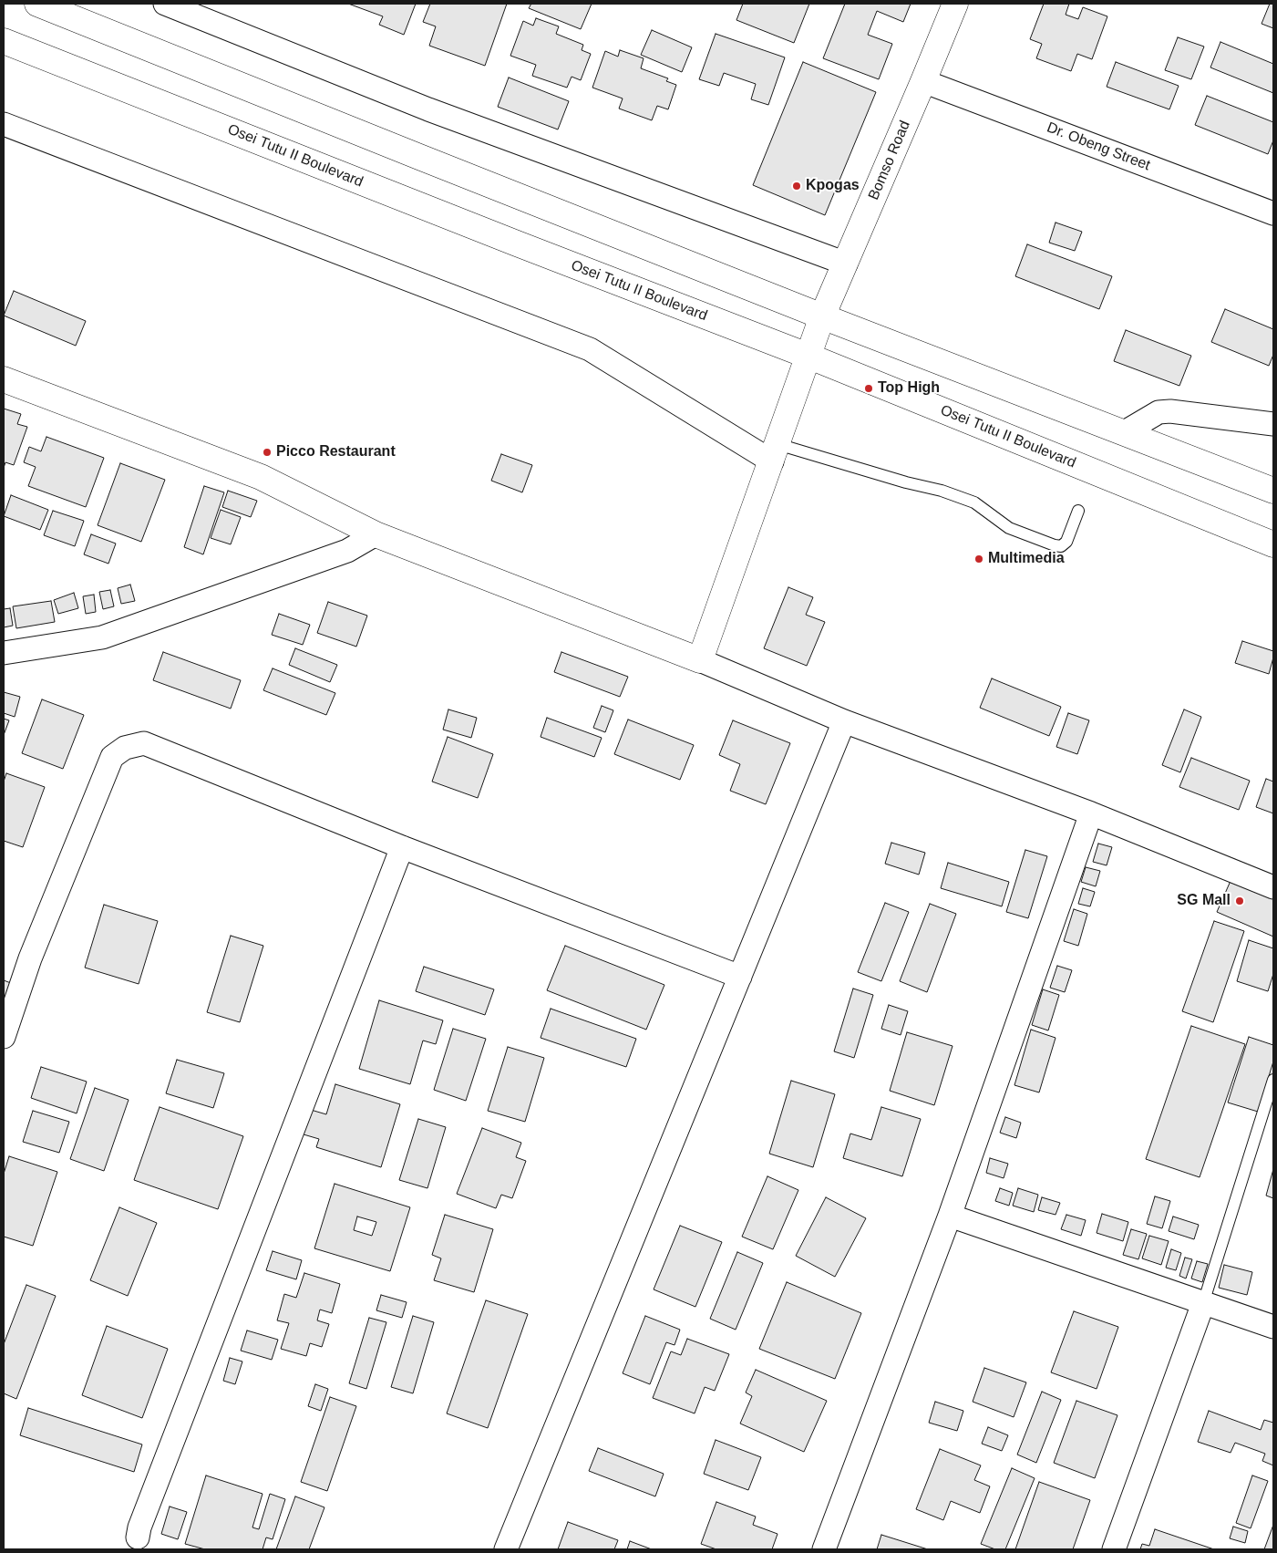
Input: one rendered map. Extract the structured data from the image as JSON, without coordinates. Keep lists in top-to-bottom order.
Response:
{
  "streets": {
    "main road": ["Osei Tutu II Boulevard", "Bomso Road"],
    "street": ["Dr. Obeng Street"]
  },
  "crossings": [
    ["Dr. Obeng Street", "Bomso Road"],
    ["Osei Tutu II Boulevard", "Bomso Road"]
  ],
  "places": [
    "Kpogas",
    "Top High",
    "Picco Restaurant",
    "Multimedia",
    "SG Mall"
  ]
}
